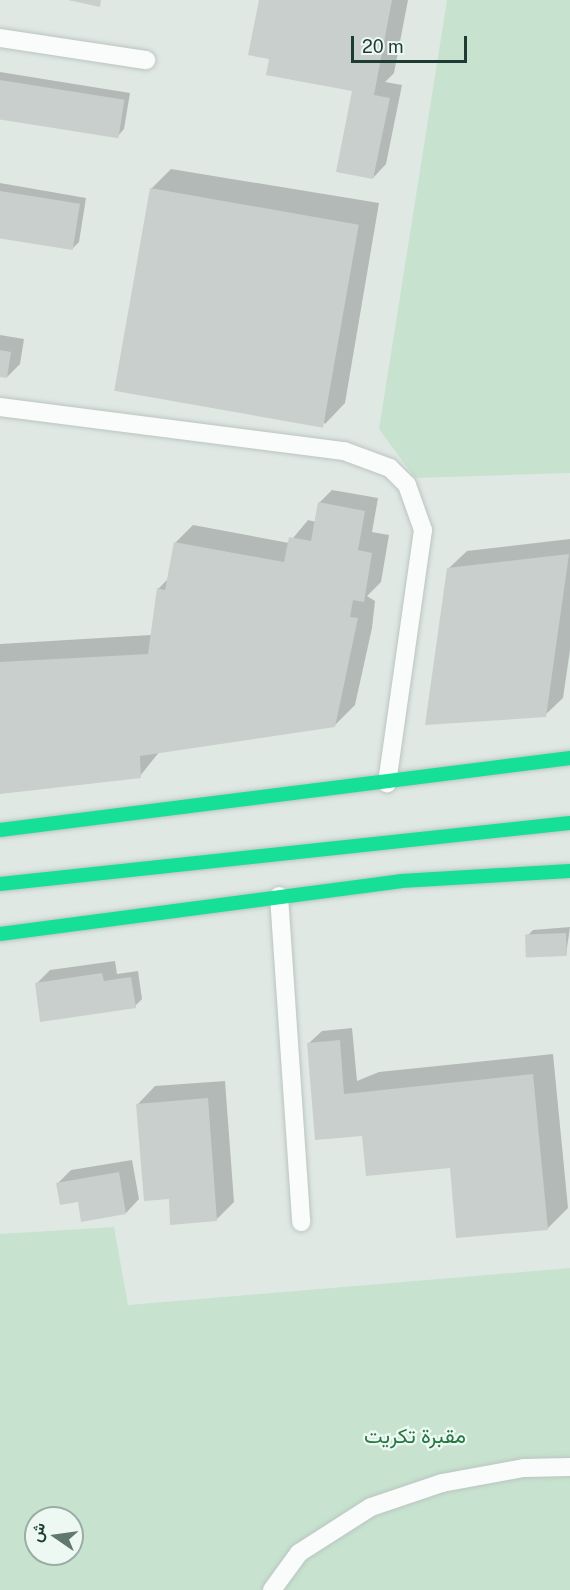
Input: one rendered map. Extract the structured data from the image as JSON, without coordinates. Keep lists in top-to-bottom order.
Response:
{
  "parks": ["مقبرة تكريت"],
  "scale_bar": "20 m",
  "north": "left"
}
